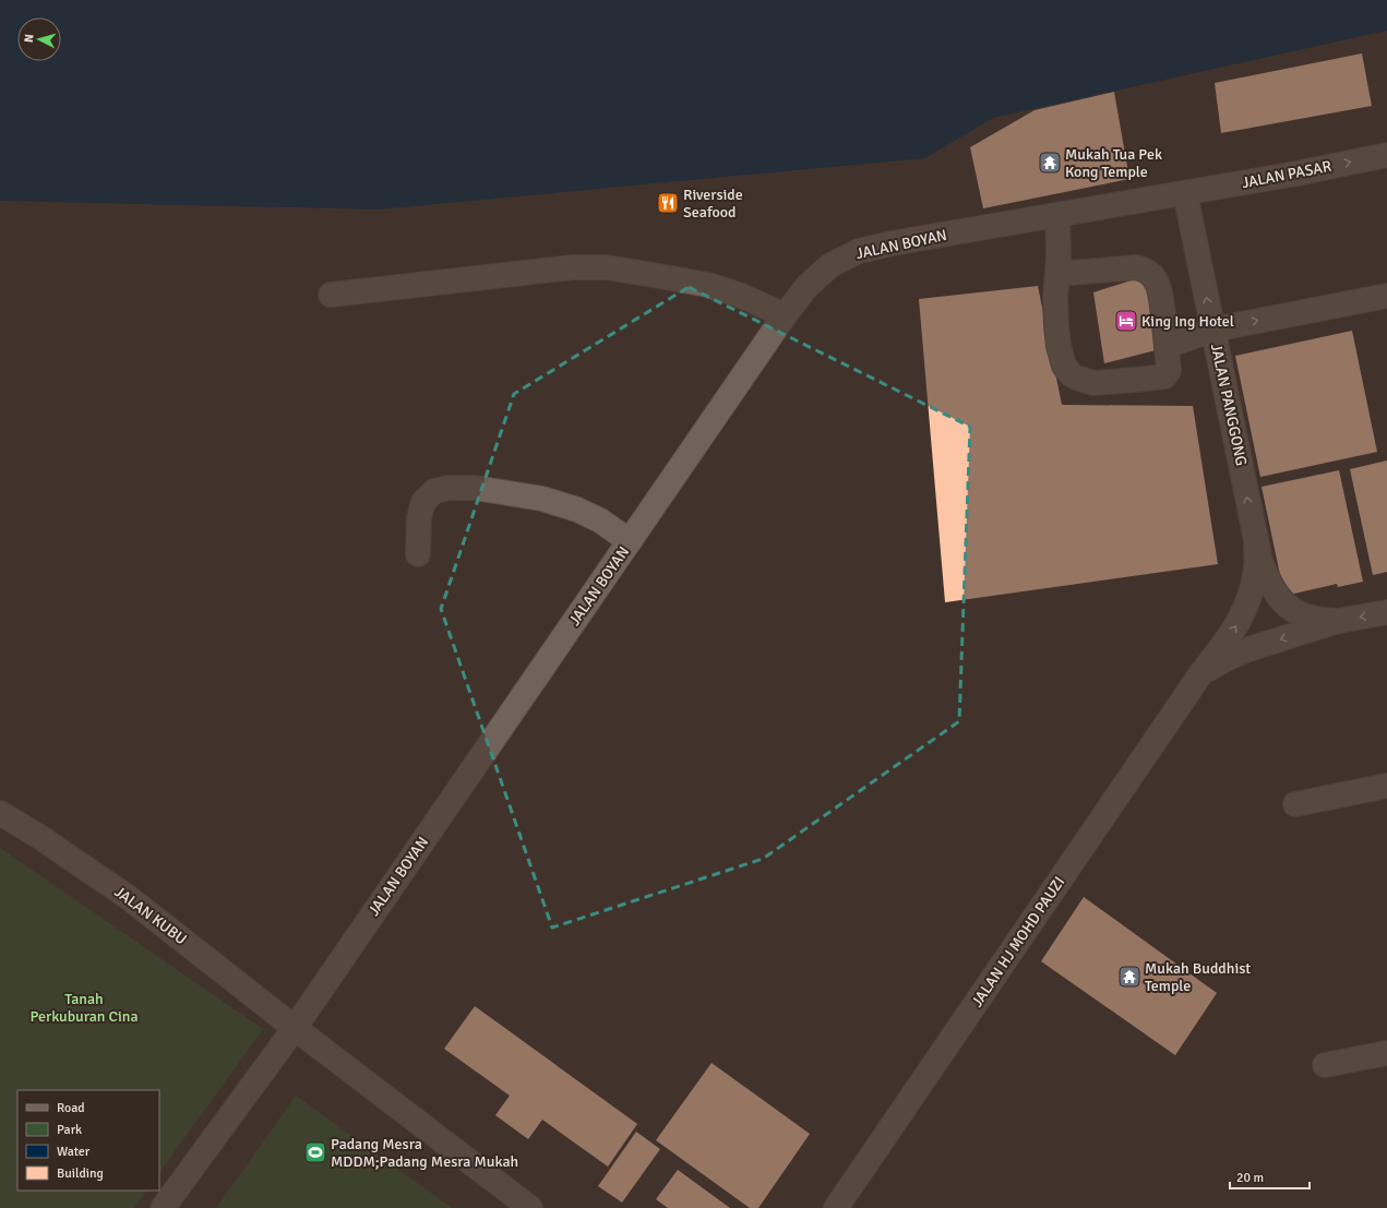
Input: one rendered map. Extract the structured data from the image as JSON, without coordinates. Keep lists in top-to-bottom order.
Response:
{
  "streets": {
    "street": [
      "JALAN PASAR",
      "JALAN BOYAN",
      "JALAN PANGGONG",
      "JALAN KUBU",
      "JALAN HJ MOHD PAUZI"
    ]
  },
  "crossings": [
    ["JALAN PASAR", "JALAN BOYAN"],
    ["JALAN PASAR", "JALAN PANGGONG"],
    ["JALAN BOYAN", "JALAN PANGGONG"],
    ["JALAN BOYAN", "JALAN KUBU"],
    ["JALAN PANGGONG", "JALAN HJ MOHD PAUZI"]
  ],
  "one_way": ["JALAN PANGGONG"],
  "parks": ["Tanah Perkuburan Cina"],
  "places": {
    "temple": ["Mukah Tua Pek Kong Temple", "Mukah Buddhist Temple"],
    "restaurant": ["Riverside Seafood"],
    "hotel": ["King Ing Hotel"],
    "sports": ["Padang Mesra MDDM;Padang Mesra Mukah"]
  },
  "legend": [
    "Road",
    "Park",
    "Water",
    "Building"
  ],
  "scale_bar": "20 m",
  "north": "left"
}
